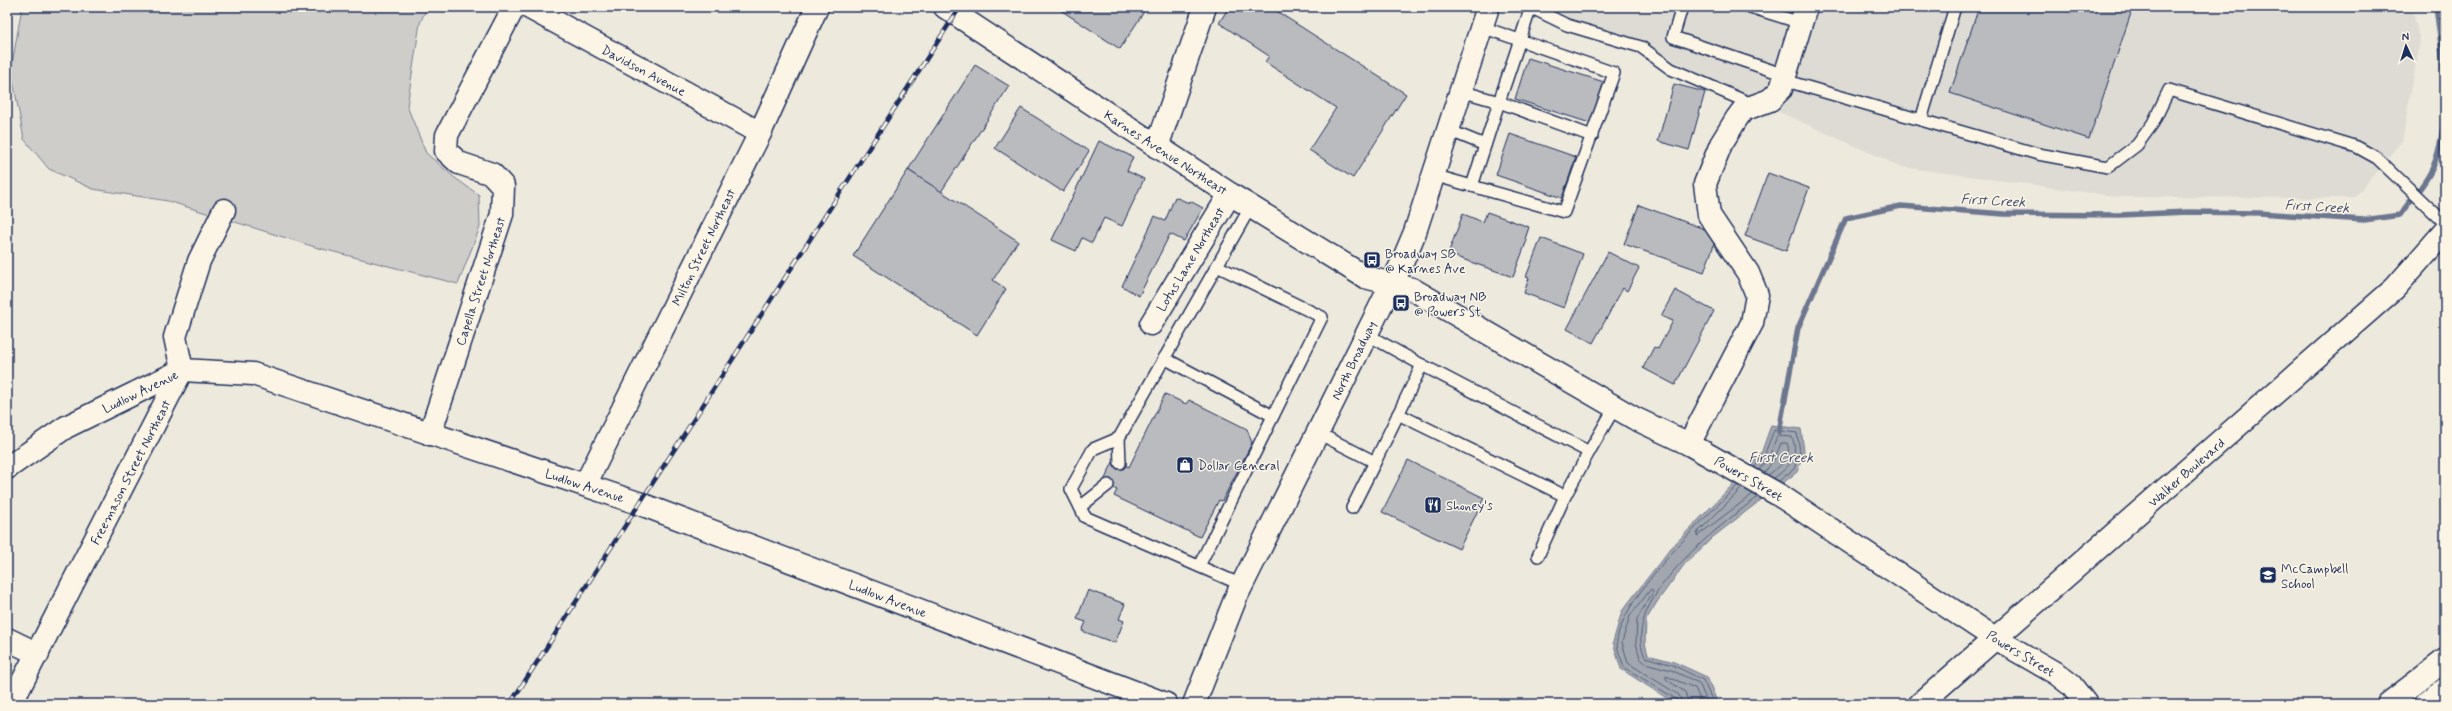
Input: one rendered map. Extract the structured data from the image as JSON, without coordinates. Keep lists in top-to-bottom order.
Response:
{
  "streets": {
    "street": [
      "Davidson Avenue",
      "Karnes Avenue Northeast",
      "Milton Street Northeast",
      "Lotus Lane Northeast",
      "Capella Street Northeast",
      "North Broadway",
      "Ludlow Avenue",
      "Freemason Street Northeast",
      "Walker Boulevard",
      "Powers Street"
    ]
  },
  "crossings": [
    ["Davidson Avenue", "Milton Street Northeast"],
    ["Karnes Avenue Northeast", "Lotus Lane Northeast"],
    ["Karnes Avenue Northeast", "North Broadway"],
    ["Karnes Avenue Northeast", "Powers Street"],
    ["Milton Street Northeast", "Ludlow Avenue"],
    ["Capella Street Northeast", "Ludlow Avenue"],
    ["North Broadway", "Powers Street"],
    ["Ludlow Avenue", "Freemason Street Northeast"],
    ["Walker Boulevard", "Powers Street"]
  ],
  "water": ["First Creek"],
  "places": {
    "bus stop": ["Broadway SB @ Karnes Ave", "Broadway NB @ Powers St"],
    "shop": ["Dollar General"],
    "restaurant": ["Shoney's"],
    "school or university": ["McCampbell School"]
  },
  "north": "top"
}
